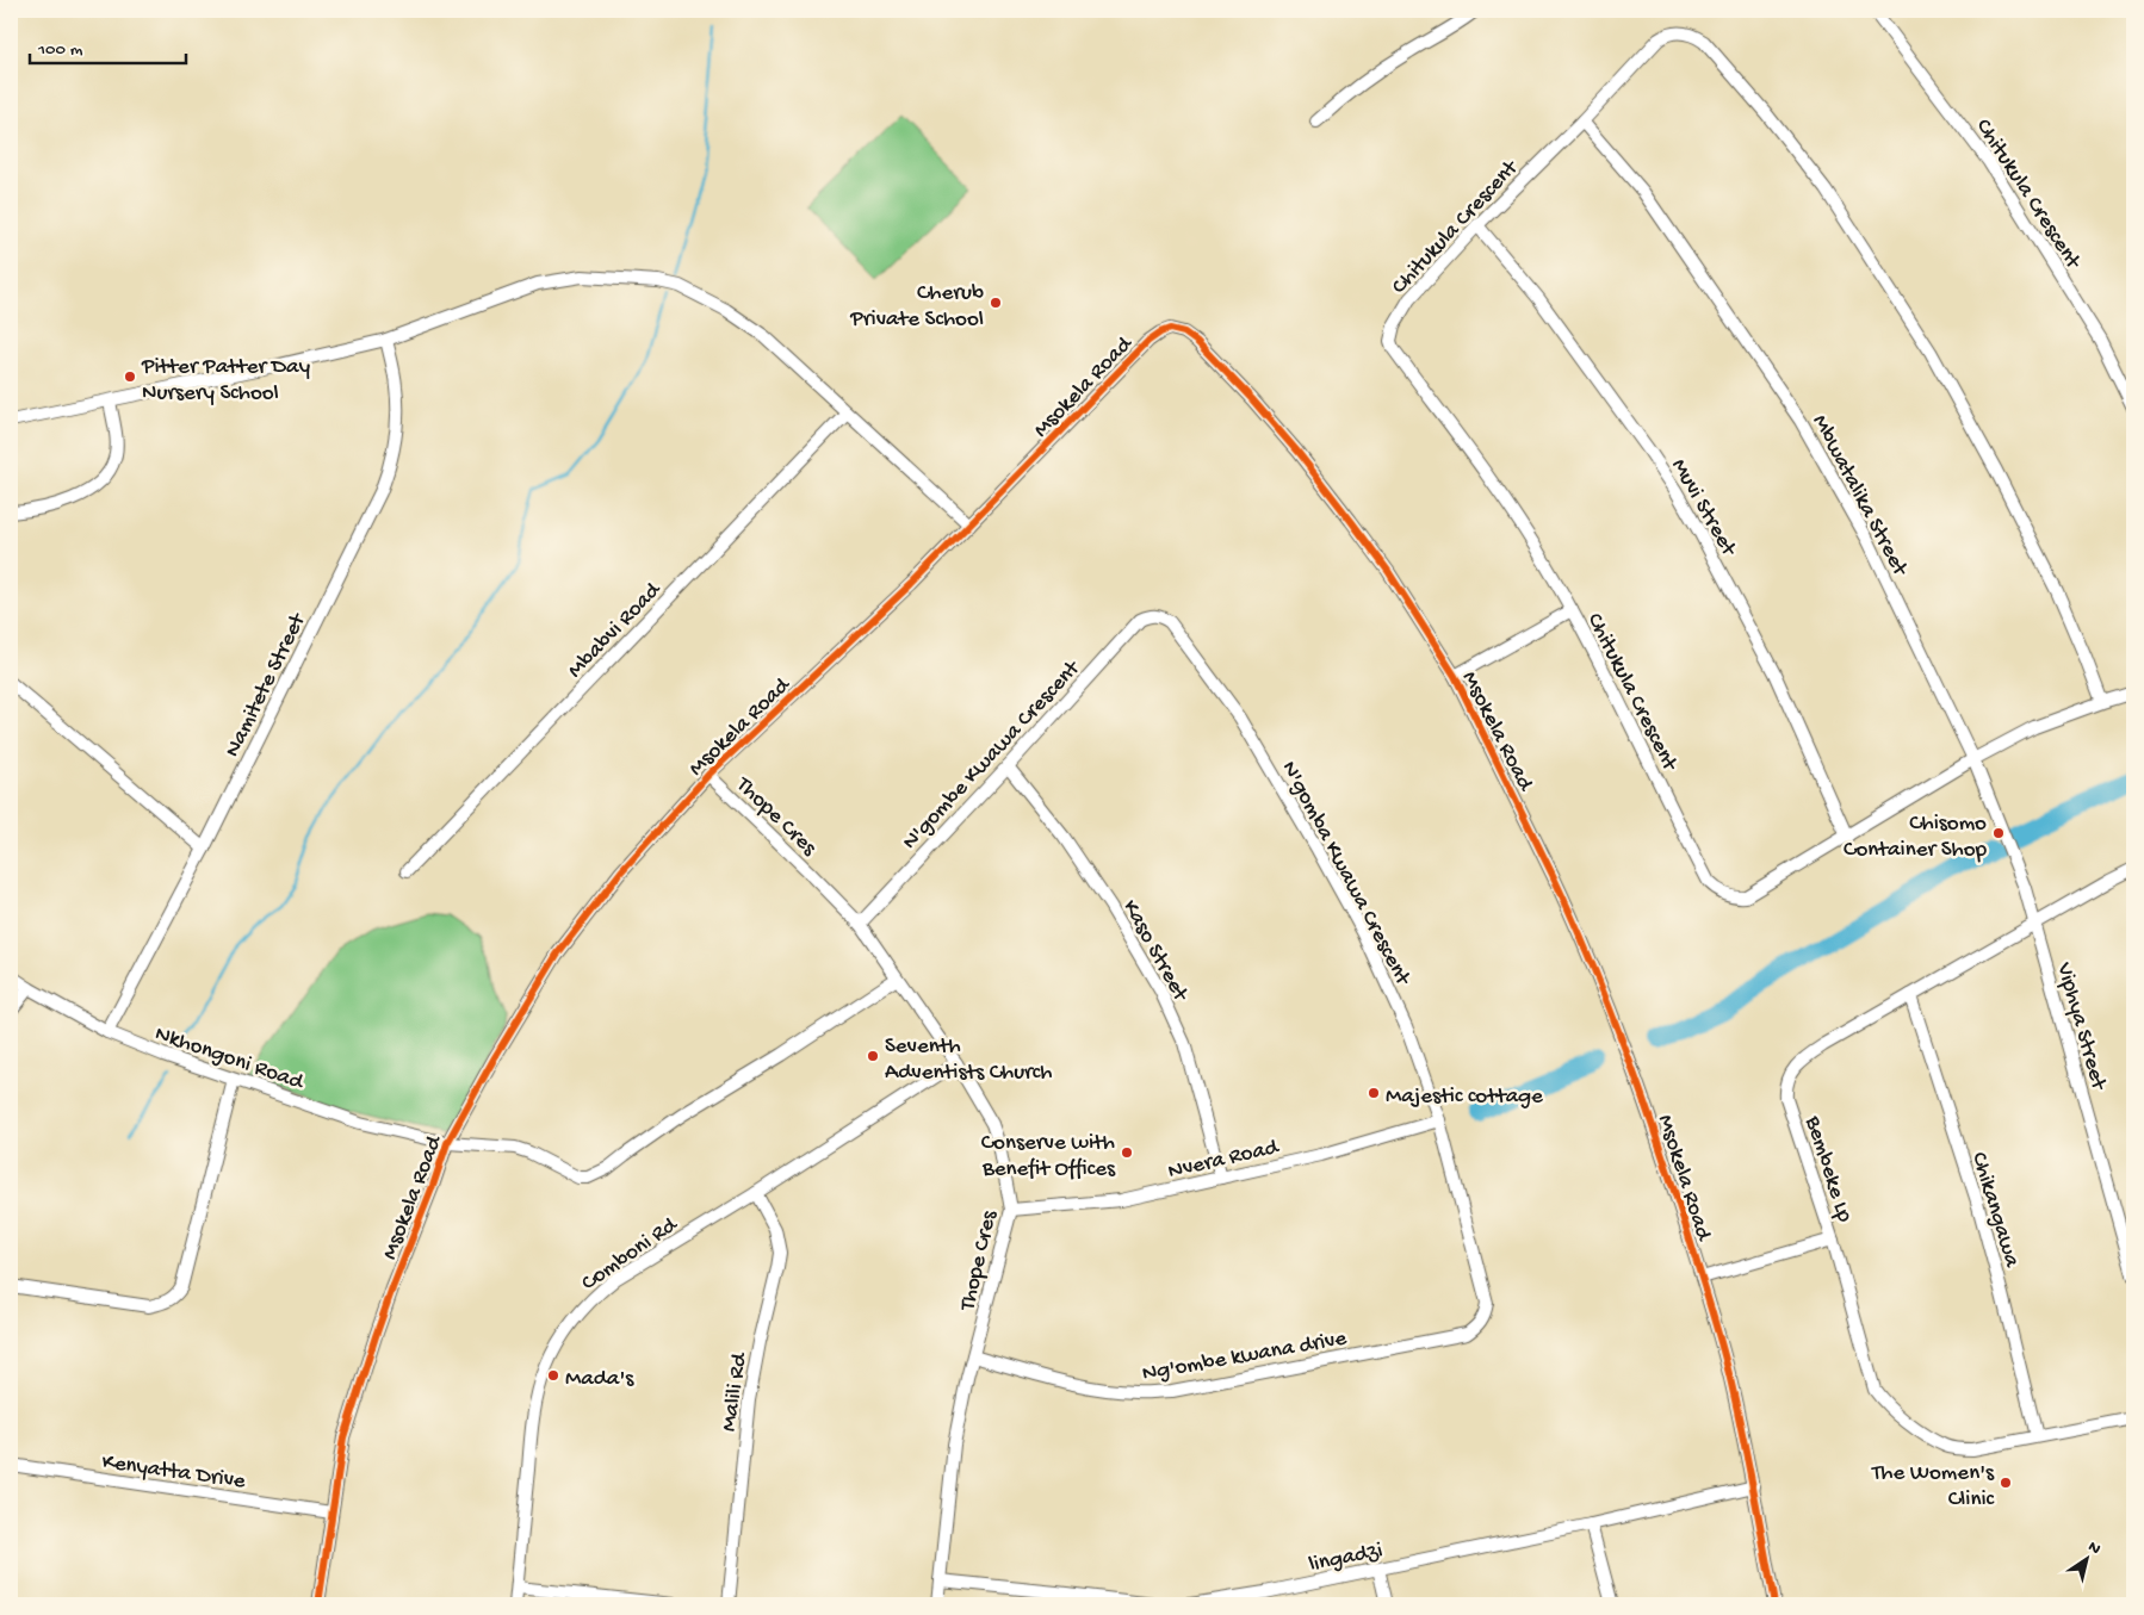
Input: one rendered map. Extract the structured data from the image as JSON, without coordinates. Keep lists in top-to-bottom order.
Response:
{
  "streets": {
    "street": [
      "Chitukula Crescent",
      "Msokela Road",
      "Mbwatalika Street",
      "Muvi Street",
      "Mbabvi Road",
      "Namitete Street",
      "N'gombe Kwawa Crescent",
      "Thope Cres",
      "N'gomba Kwawa Crescent",
      "Kaso Street",
      "Viphya Street",
      "Nkhongoni Road",
      "Nvera Road",
      "Bembeke Lp",
      "Chikangawa",
      "Comboni Rd",
      "Ng'ombe kwana drive",
      "Malili Rd",
      "Kenyatta Drive",
      "lingadzi"
    ]
  },
  "crossings": [
    ["Chitukula Crescent", "Mbwatalika Street"],
    ["Chitukula Crescent", "Muvi Street"],
    ["Msokela Road", "Thope Cres"],
    ["Msokela Road", "Nkhongoni Road"],
    ["Msokela Road", "Kenyatta Drive"],
    ["Msokela Road", "lingadzi"],
    ["Mbwatalika Street", "Viphya Street"],
    ["Mbwatalika Street", "Bembeke Lp"],
    ["Namitete Street", "Nkhongoni Road"],
    ["N'gombe Kwawa Crescent", "Thope Cres"],
    ["N'gombe Kwawa Crescent", "N'gomba Kwawa Crescent"],
    ["N'gombe Kwawa Crescent", "Kaso Street"],
    ["Thope Cres", "Nkhongoni Road"],
    ["Thope Cres", "Nvera Road"],
    ["Thope Cres", "Comboni Rd"],
    ["Thope Cres", "Ng'ombe kwana drive"],
    ["Thope Cres", "lingadzi"],
    ["N'gomba Kwawa Crescent", "Nvera Road"],
    ["N'gomba Kwawa Crescent", "Ng'ombe kwana drive"],
    ["Kaso Street", "Nvera Road"],
    ["Viphya Street", "Bembeke Lp"],
    ["Bembeke Lp", "Chikangawa"],
    ["Comboni Rd", "Malili Rd"]
  ],
  "places": [
    "Cherub Private School",
    "Pitter Patter Day Nursery School",
    "Chisomo Container Shop",
    "Seventh Adventists Church",
    "Majestic cottage",
    "Conserve with Benefit Offices",
    "Mada's",
    "The Women's Clinic"
  ],
  "scale_bar": "100 m",
  "north": "top right"
}
